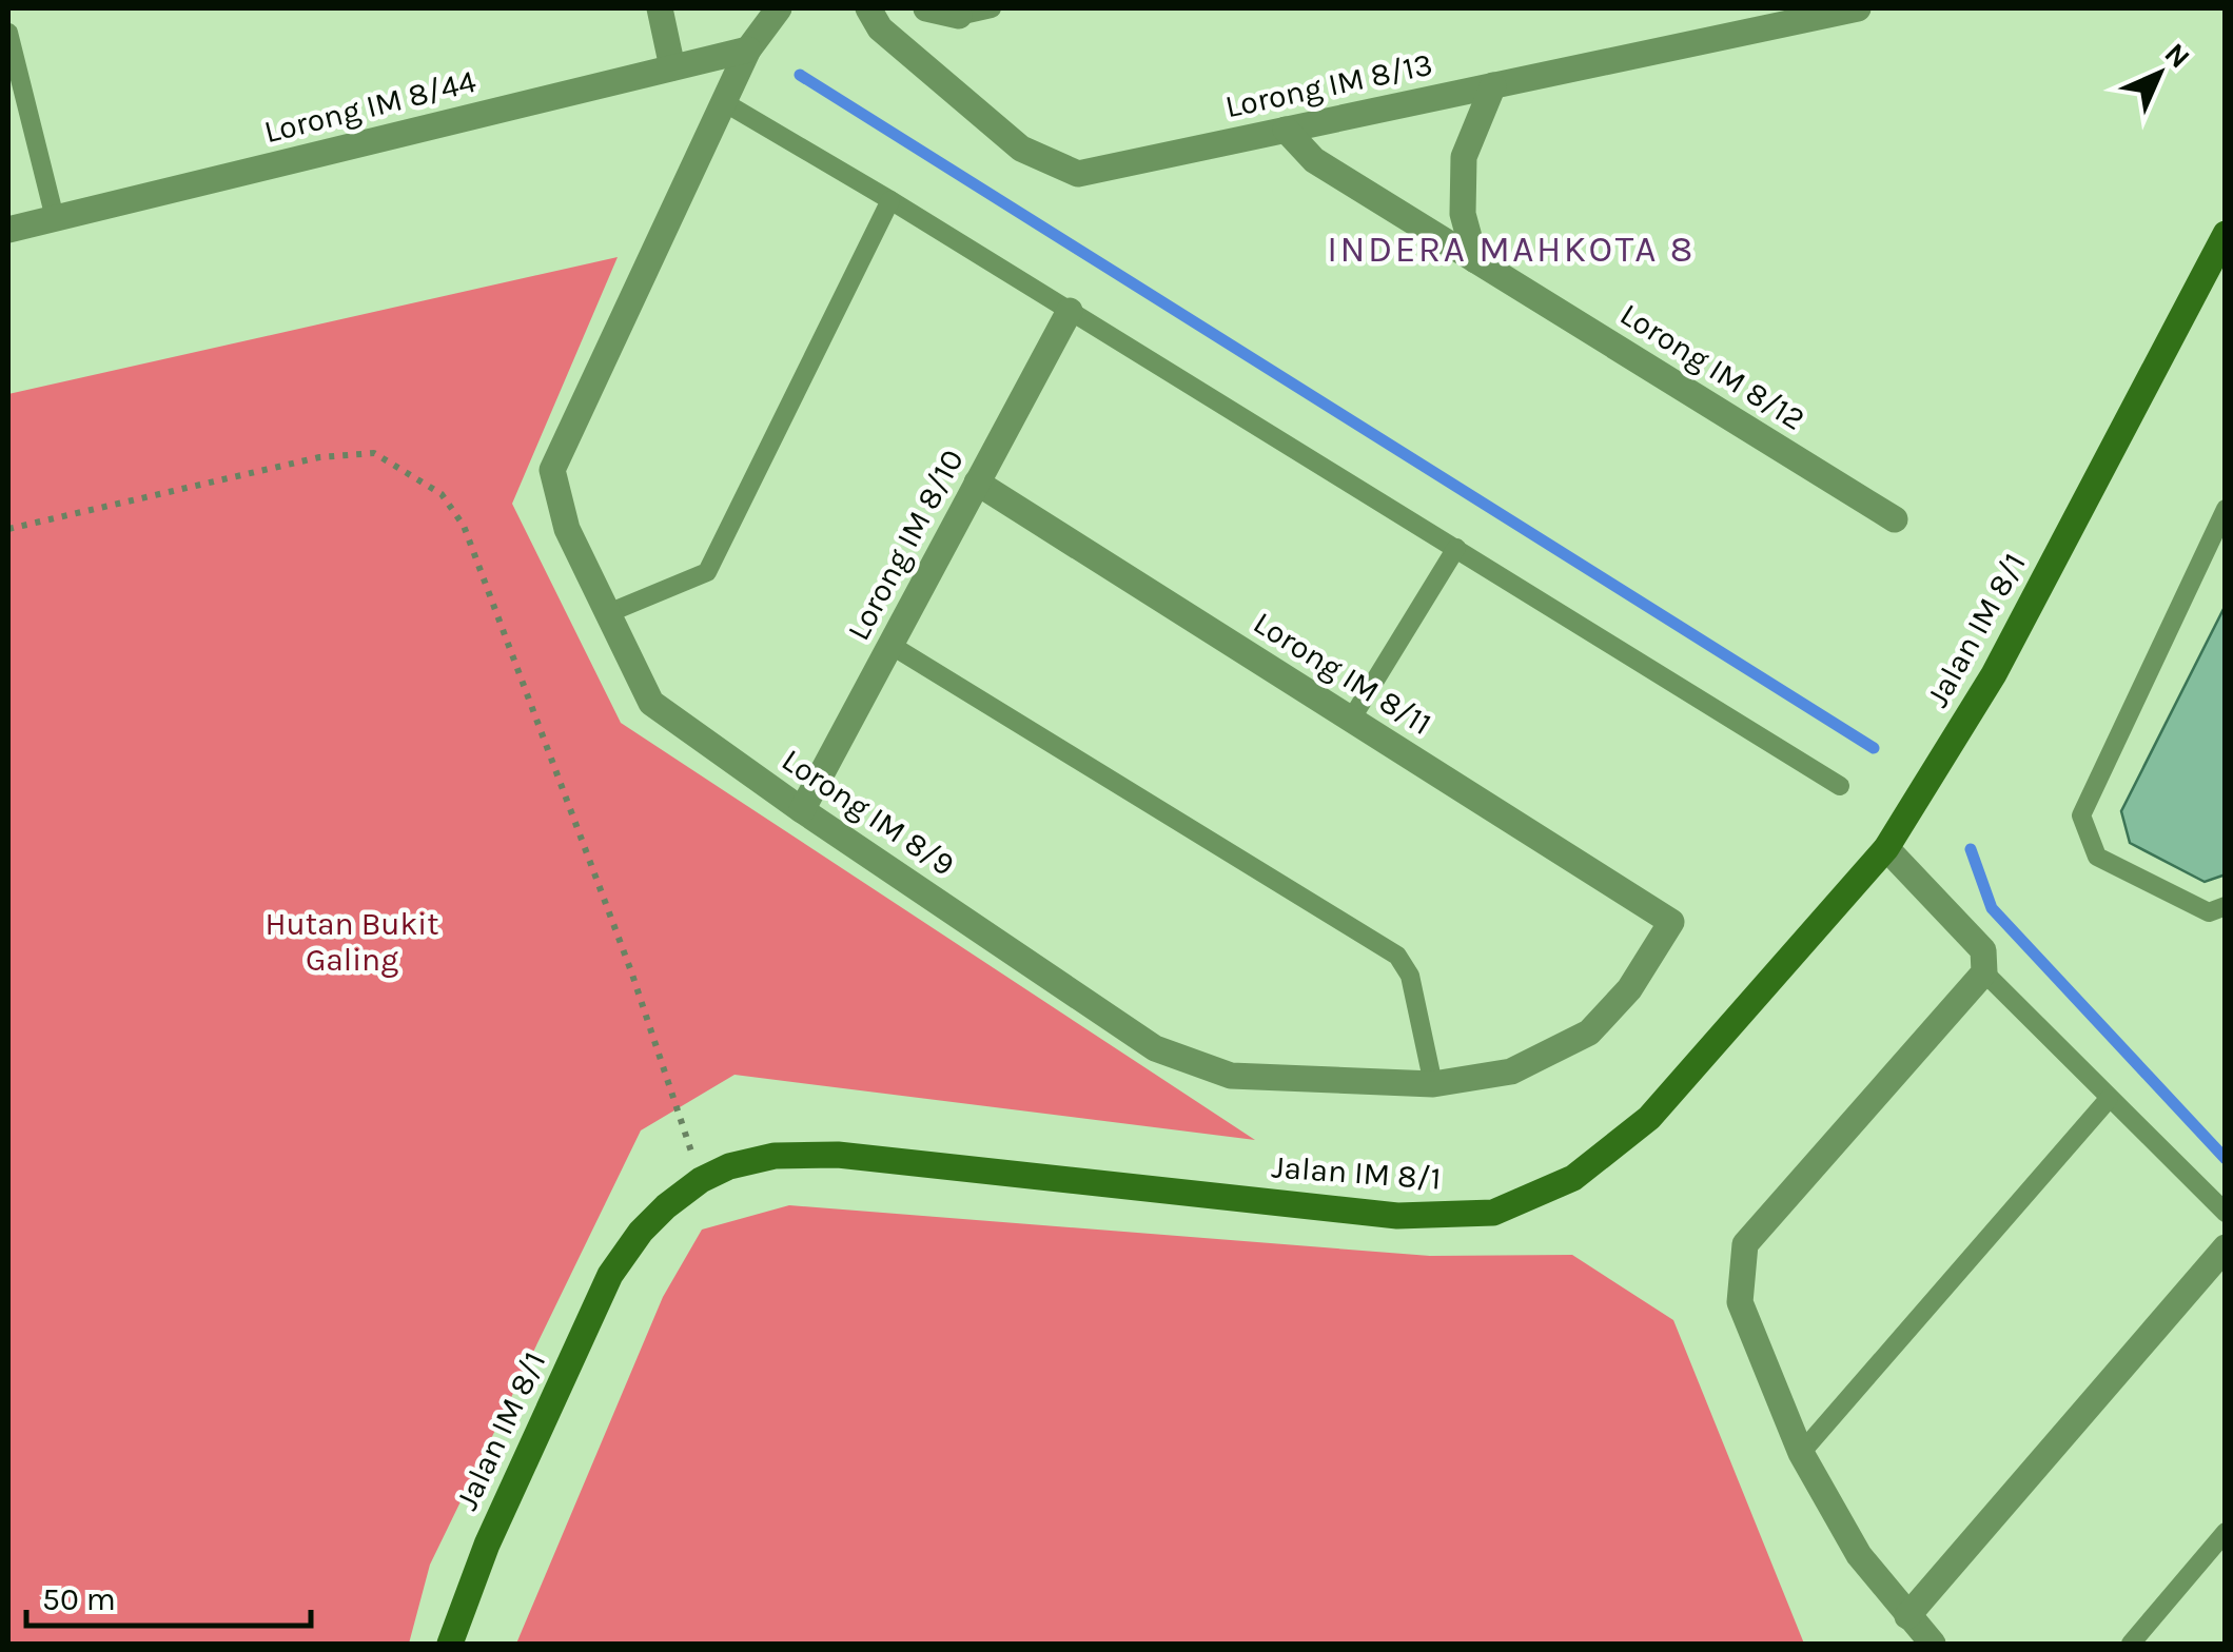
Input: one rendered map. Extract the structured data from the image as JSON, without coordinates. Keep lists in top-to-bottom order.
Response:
{
  "streets": {
    "street": [
      "Lorong IM 8/13",
      "Lorong IM 8/44",
      "Lorong IM 8/12",
      "Lorong IM 8/10",
      "Jalan IM 8/1",
      "Lorong IM 8/11",
      "Lorong IM 8/9"
    ]
  },
  "crossings": [
    ["Lorong IM 8/13", "Lorong IM 8/12"],
    ["Lorong IM 8/44", "Lorong IM 8/9"],
    ["Lorong IM 8/10", "Lorong IM 8/11"],
    ["Lorong IM 8/10", "Lorong IM 8/9"],
    ["Lorong IM 8/11", "Lorong IM 8/9"]
  ],
  "districts": ["INDERA MAHKOTA 8"],
  "parks": ["Hutan Bukit Galing"],
  "scale_bar": "50 m",
  "north": "top right"
}
